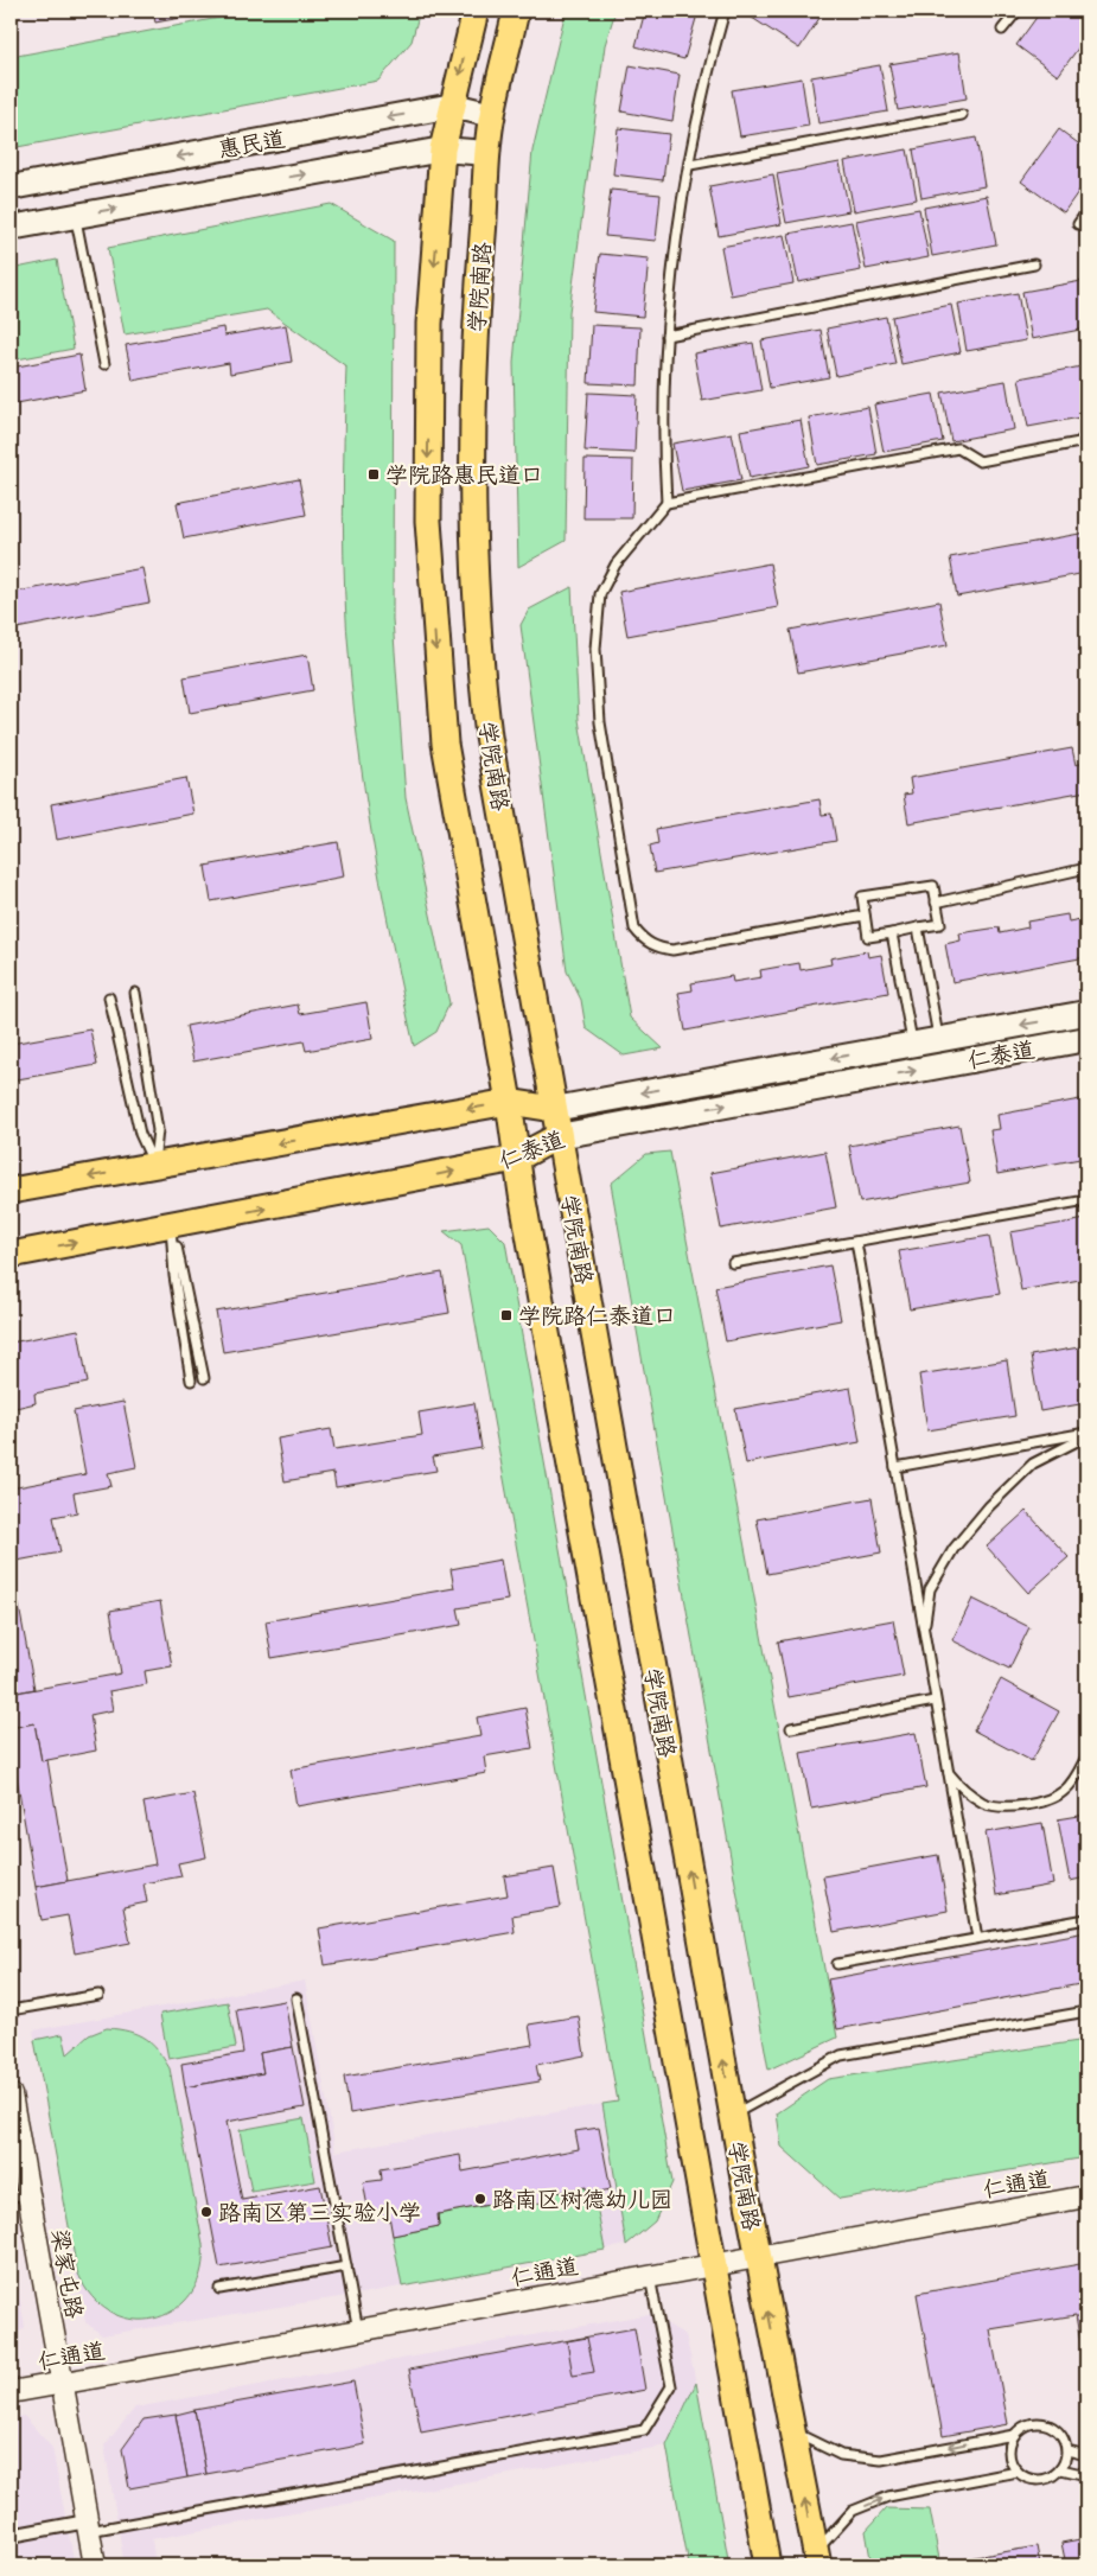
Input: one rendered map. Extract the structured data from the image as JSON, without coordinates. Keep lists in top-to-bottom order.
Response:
{
  "streets": {
    "main road": ["惠民道", "学院南路", "仁泰道"],
    "street": ["仁通道", "梁家屯路"]
  },
  "crossings": [
    ["惠民道", "学院南路"],
    ["学院南路", "仁泰道"],
    ["学院南路", "仁通道"],
    ["仁通道", "梁家屯路"]
  ],
  "places": {
    "transit": ["学院路惠民道口", "学院路仁泰道口"],
    "other": ["路南区树德幼儿园", "路南区第三实验小学"]
  }
}
